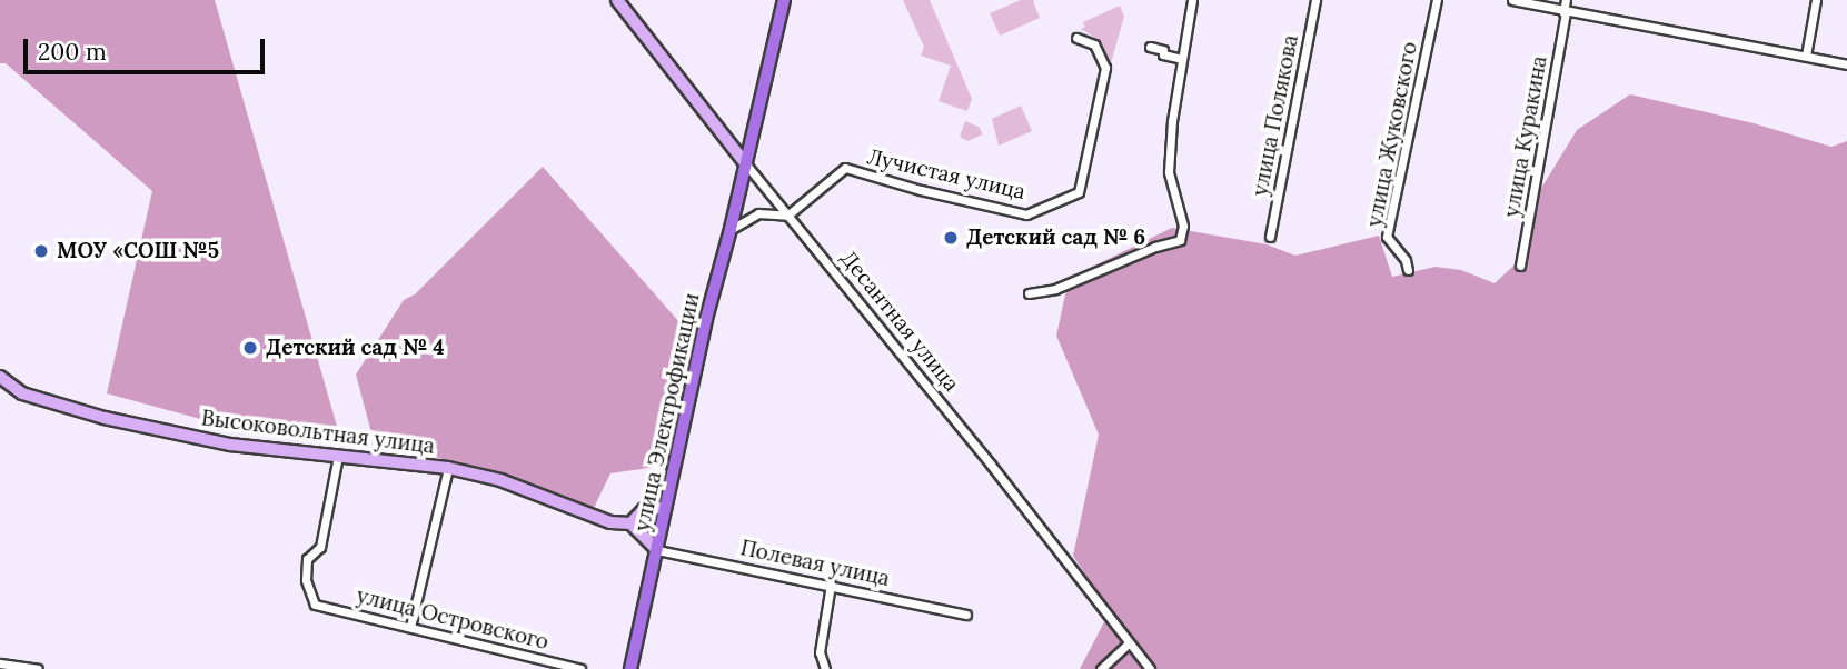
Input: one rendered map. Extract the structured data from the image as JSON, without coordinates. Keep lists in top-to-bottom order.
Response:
{
  "streets": {
    "main road": ["улица Электрофикации"],
    "street": [
      "улица Полякова",
      "улица Жуковского",
      "улица Куракина",
      "Лучистая улица",
      "Десантная улица",
      "Высоковольтная улица",
      "Полевая улица",
      "улица Островского"
    ]
  },
  "crossings": [
    ["Лучистая улица", "Десантная улица"],
    ["Десантная улица", "улица Электрофикации"],
    ["улица Электрофикации", "Полевая улица"],
    ["Высоковольтная улица", "улица Островского"]
  ],
  "places": ["Детский сад № 6", "МОУ «СОШ №5", "Детский сад № 4"],
  "scale_bar": "200 m"
}
